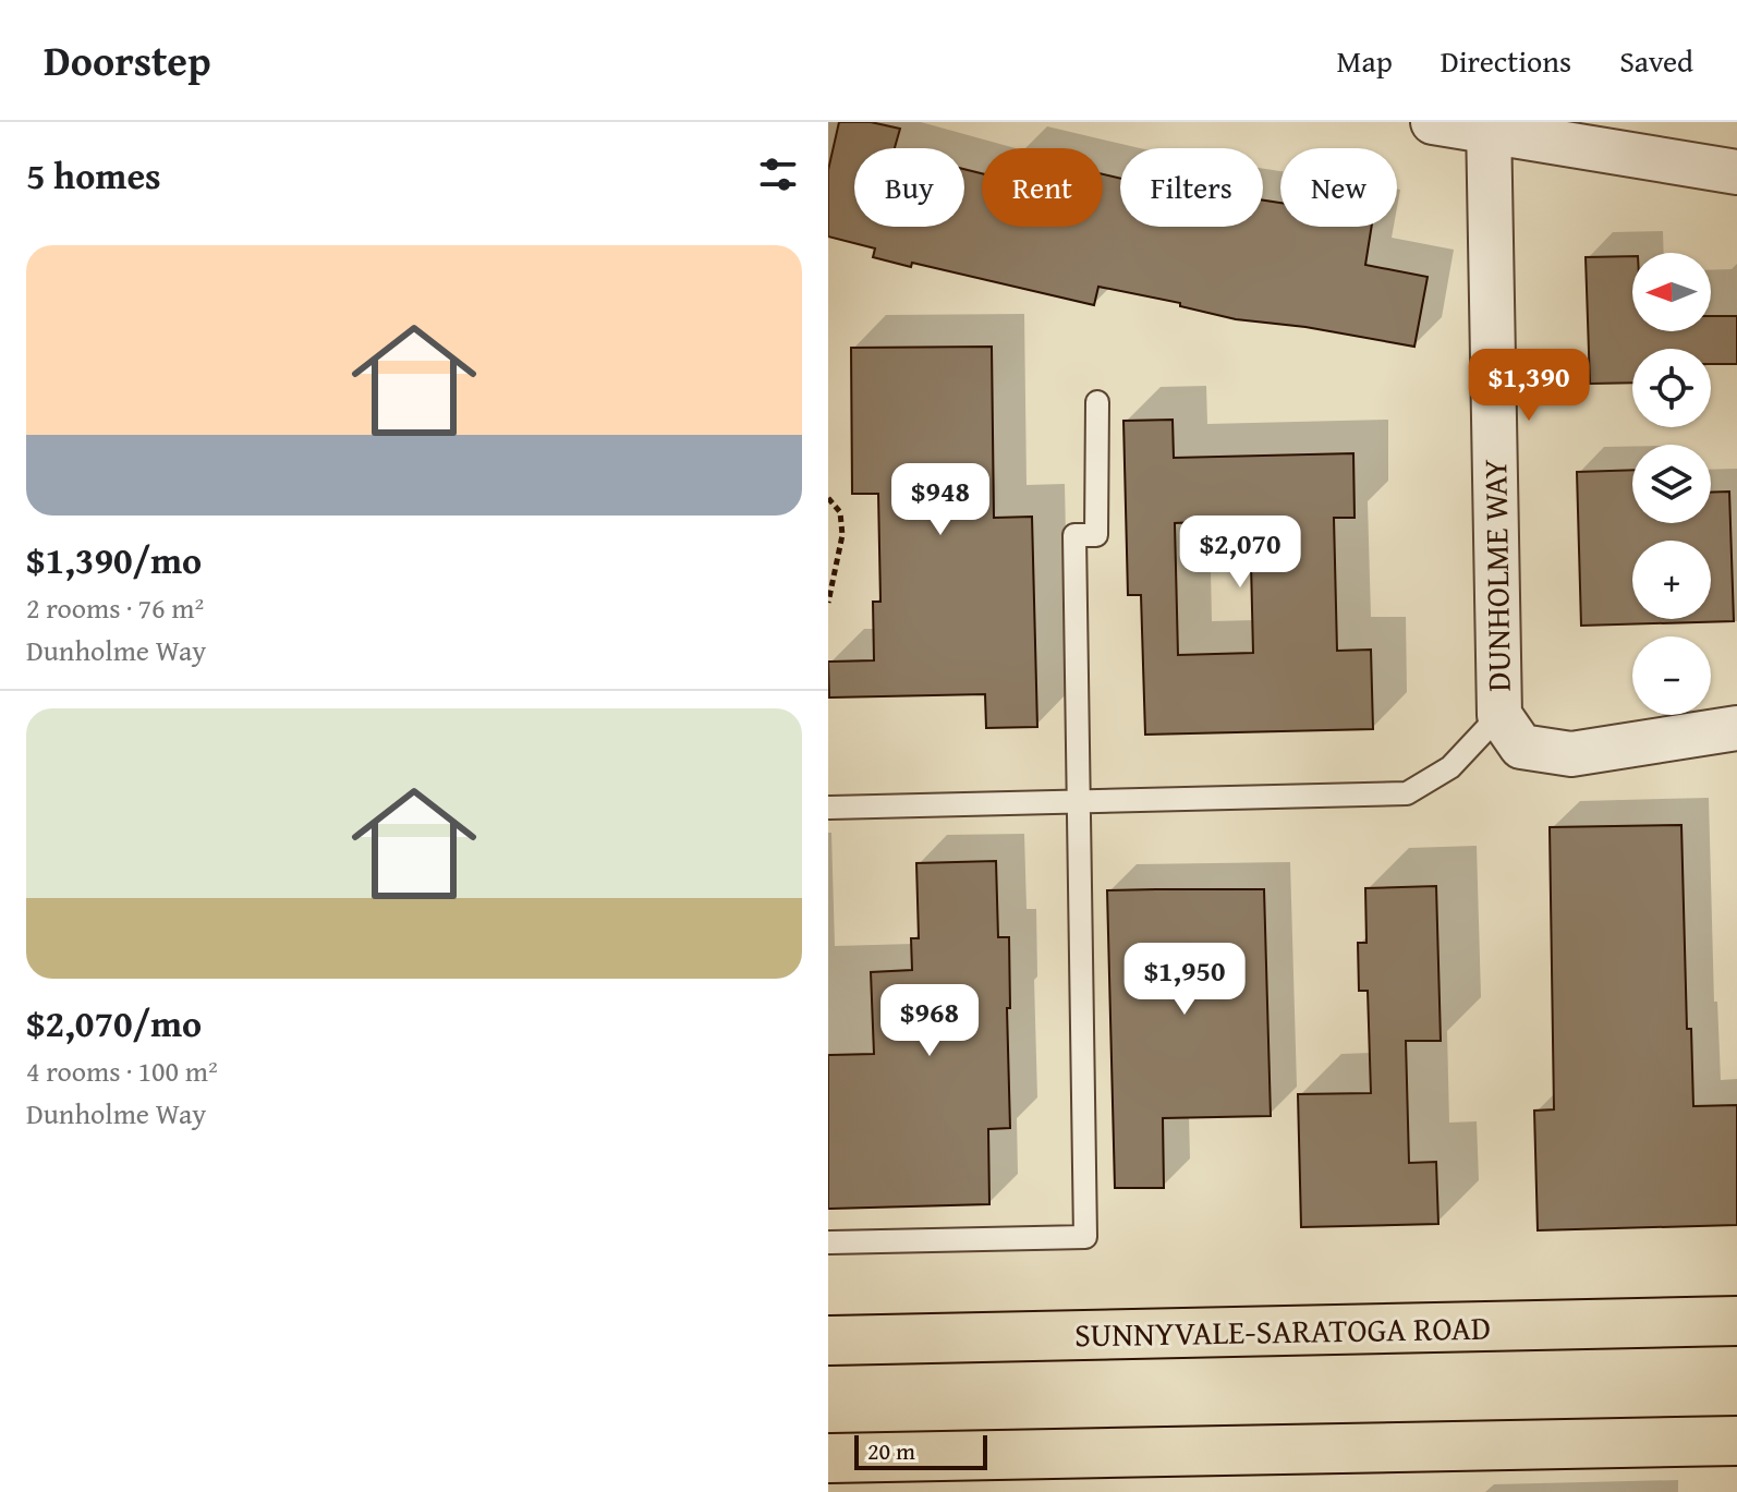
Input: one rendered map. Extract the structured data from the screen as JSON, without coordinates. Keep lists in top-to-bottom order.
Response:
{
  "streets": {
    "main road": ["SUNNYVALE-SARATOGA ROAD"],
    "street": ["DUNHOLME WAY"]
  },
  "scale_bar": "20 m",
  "north": "left",
  "page": {
    "header": "Doorstep",
    "nav": ["Map", "Directions", "Saved"],
    "heading": "5 homes",
    "chip": [
      "Buy",
      "Rent",
      "Filters",
      "New"
    ],
    "list": [
      {
        "name": "$1,390/mo",
        "note": "2 rooms · 76 m² · Dunholme Way"
      },
      {
        "name": "$2,070/mo",
        "note": "4 rooms · 100 m² · Dunholme Way"
      }
    ],
    "map_buttons": ["+", "−"],
    "price": [
      "$1,390",
      "$948",
      "$2,070",
      "$1,950",
      "$968"
    ],
    "scale": "20 m"
  }
}
